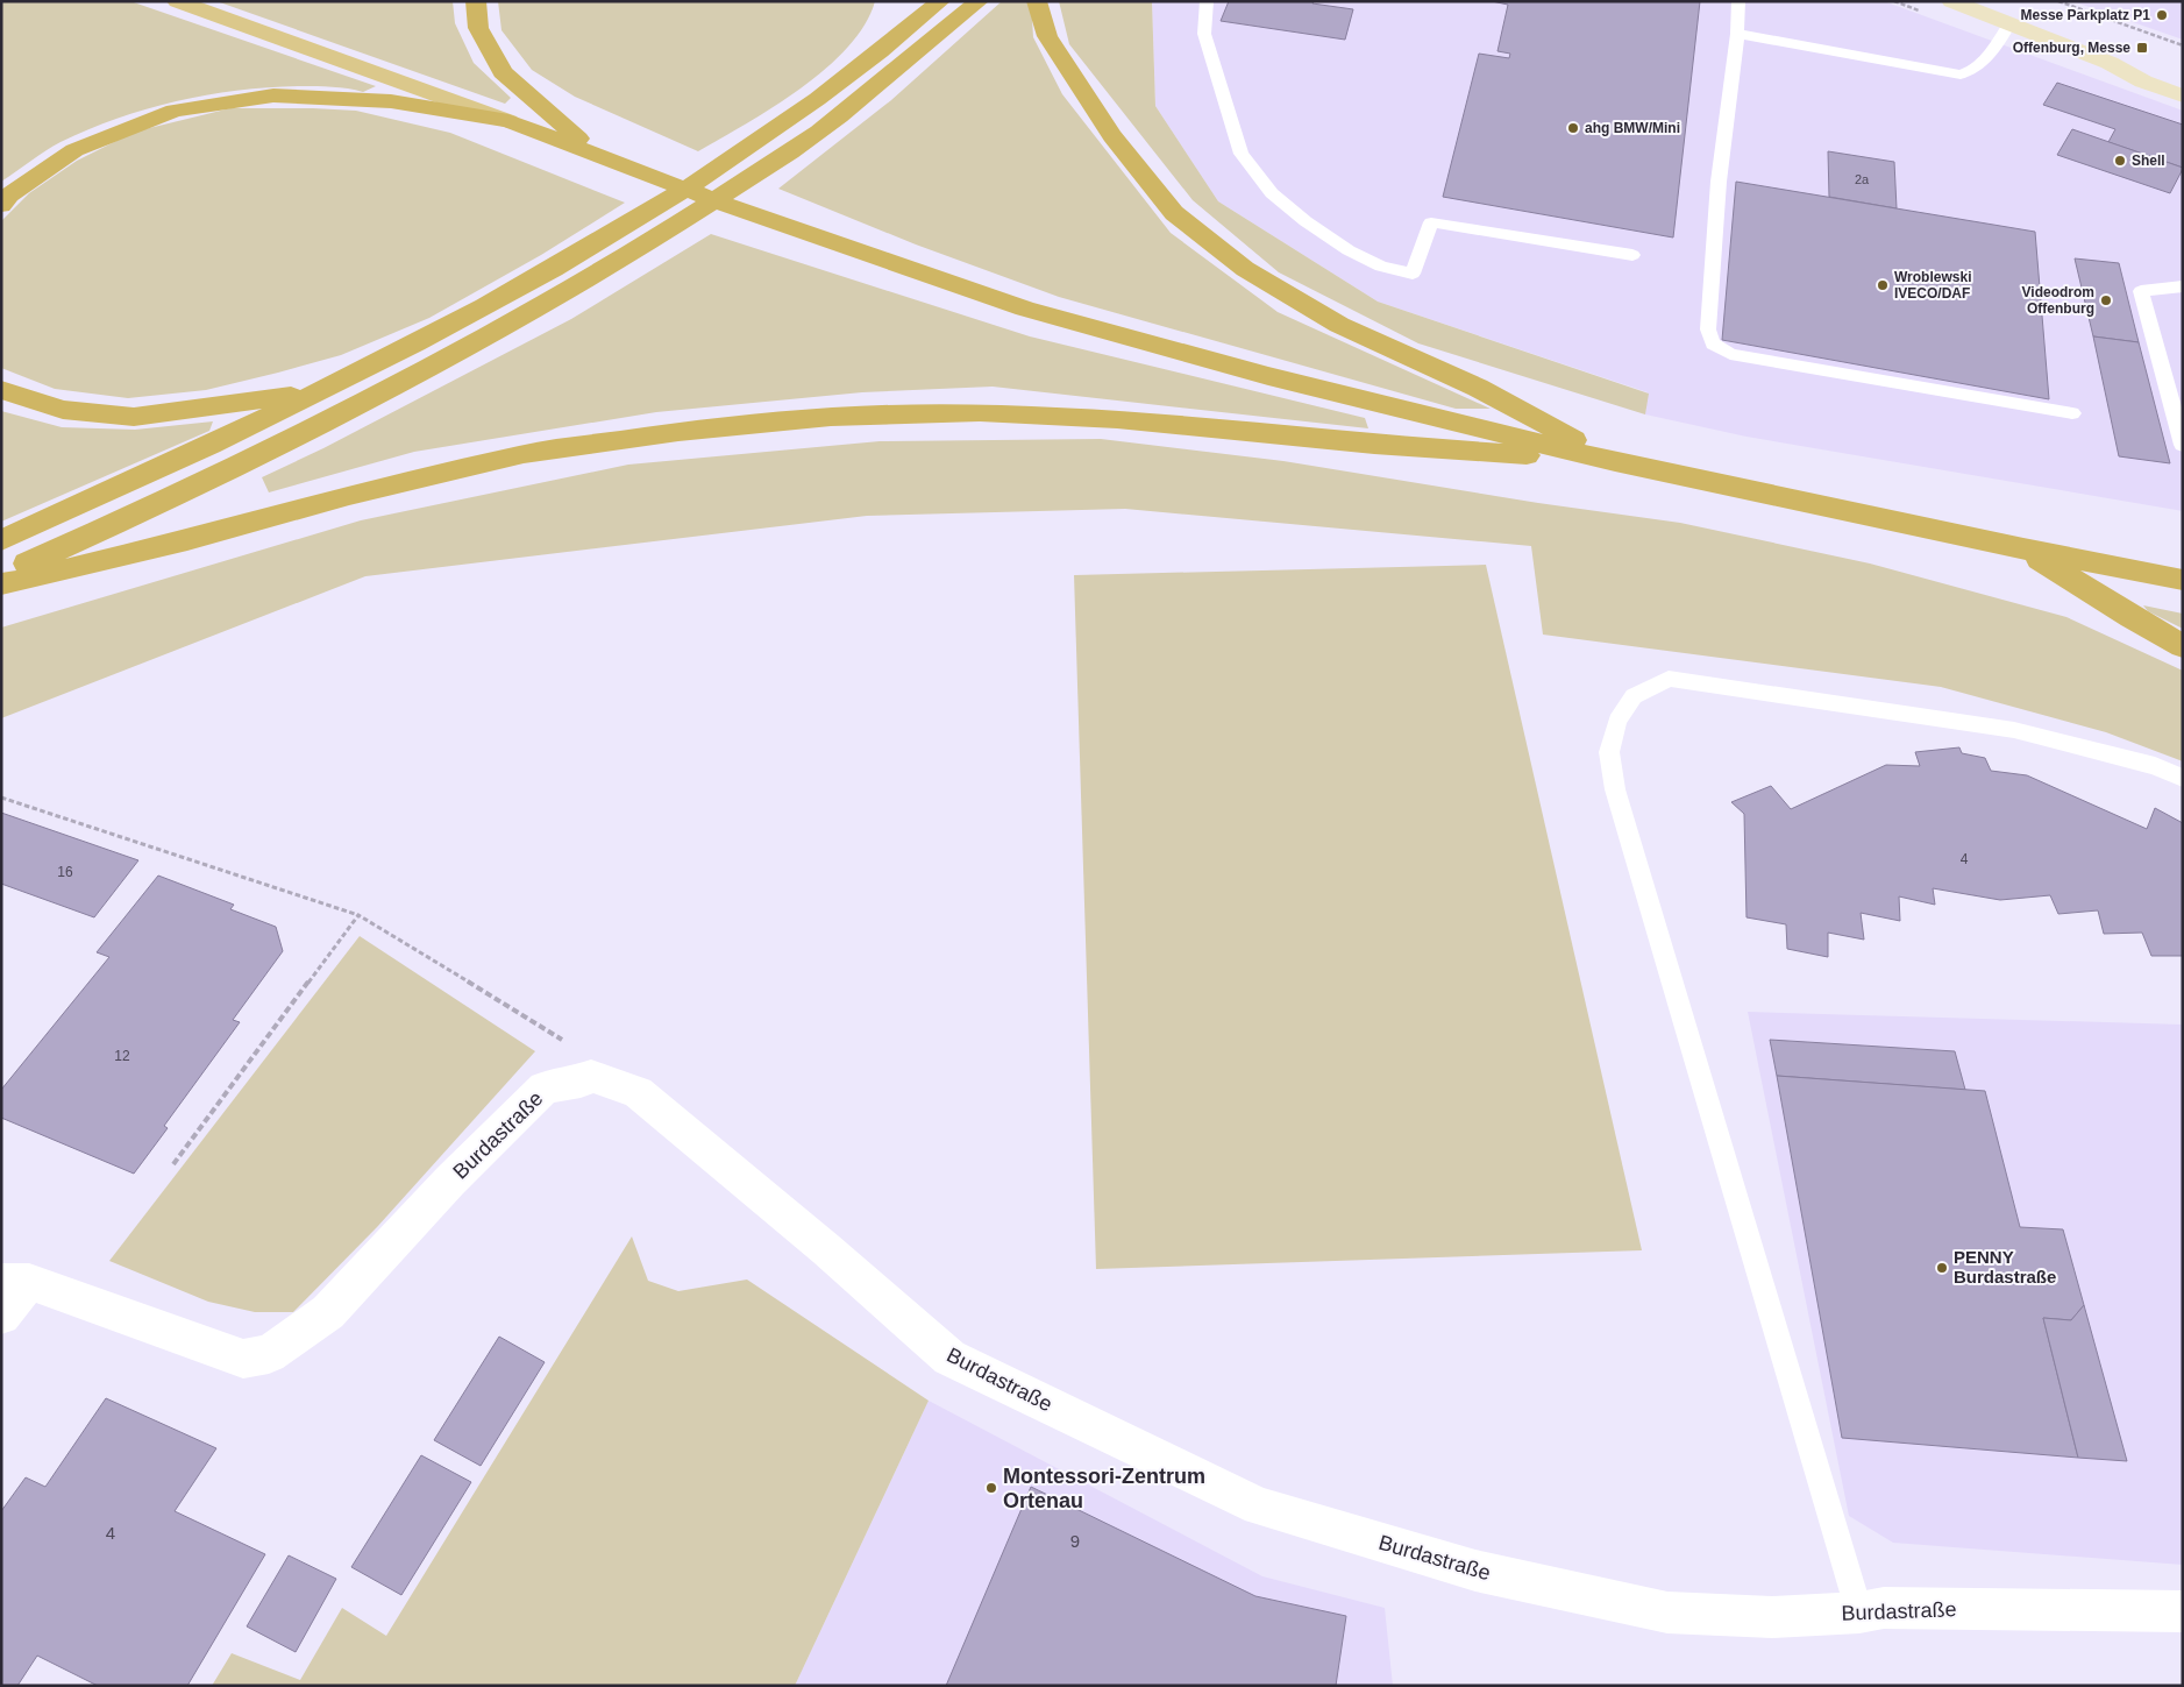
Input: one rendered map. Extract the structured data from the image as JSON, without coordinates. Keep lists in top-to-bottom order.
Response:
{
  "streets": {
    "street": ["Burdastraße"]
  },
  "places": {
    "other": [
      "Messe Parkplatz P1",
      "ahg BMW/Mini",
      "Shell",
      "Wroblewski IVECO/DAF",
      "Videodrom Offenburg",
      "PENNY Burdastraße",
      "Montessori-Zentrum Ortenau"
    ],
    "transit": ["Offenburg, Messe"]
  },
  "house_numbers": [
    "2a",
    "4",
    "16",
    "12",
    "4",
    "9"
  ]
}
